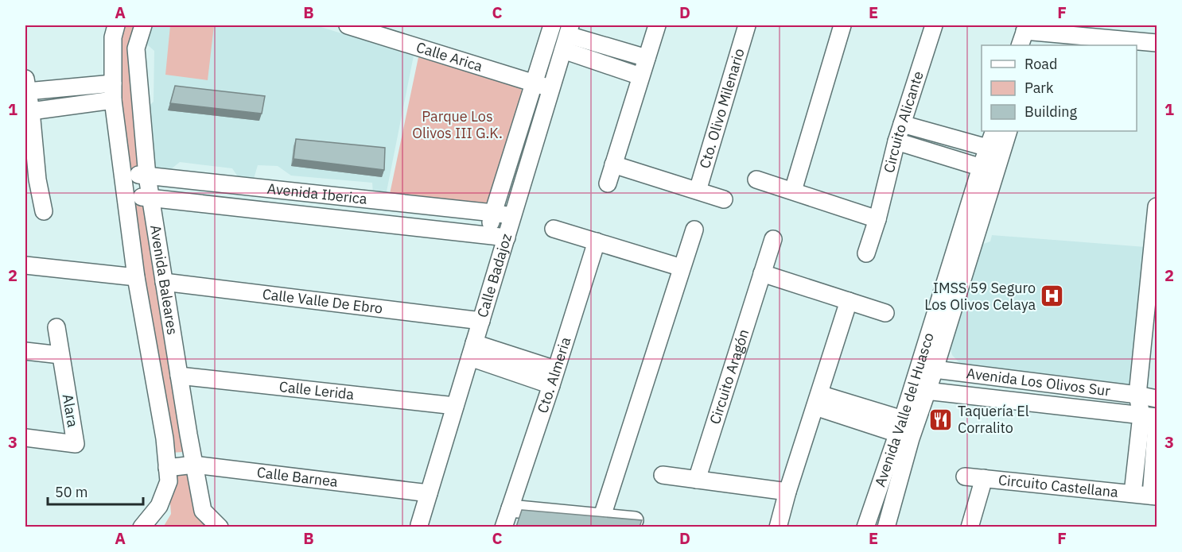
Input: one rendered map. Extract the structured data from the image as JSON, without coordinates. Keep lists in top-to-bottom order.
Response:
{
  "streets": {
    "street": [
      "Calle Arica",
      "Cto. Olivo Milenario",
      "Circuito Alicante",
      "Avenida Iberica",
      "Calle Badajoz",
      "Avenida Baleares",
      "Calle Valle De Ebro",
      "Cto. Almeria",
      "Circuito Aragón",
      "Avenida Los Olivos Sur",
      "Calle Lerida",
      "Alara",
      "Avenida Valle del Huasco",
      "Calle Barnea",
      "Circuito Castellana"
    ]
  },
  "crossings": [
    ["Calle Arica", "Calle Badajoz"],
    ["Avenida Iberica", "Calle Badajoz"],
    ["Avenida Iberica", "Avenida Baleares"],
    ["Calle Badajoz", "Calle Valle De Ebro"],
    ["Calle Badajoz", "Calle Lerida"],
    ["Calle Badajoz", "Calle Barnea"],
    ["Avenida Baleares", "Calle Valle De Ebro"],
    ["Avenida Baleares", "Calle Lerida"],
    ["Avenida Baleares", "Calle Barnea"],
    ["Avenida Los Olivos Sur", "Avenida Valle del Huasco"],
    ["Avenida Los Olivos Sur", "Circuito Castellana"]
  ],
  "parks": ["Parque Los Olivos III G.K."],
  "places": {
    "hospital": ["IMSS 59 Seguro Los Olivos Celaya"],
    "restaurant": ["Taquería El Corralito"]
  },
  "legend": ["Road", "Park", "Building"],
  "scale_bar": "50 m",
  "grid": {
    "columns": [
      "A",
      "B",
      "C",
      "D",
      "E",
      "F"
    ],
    "rows": ["1", "2", "3"]
  }
}
